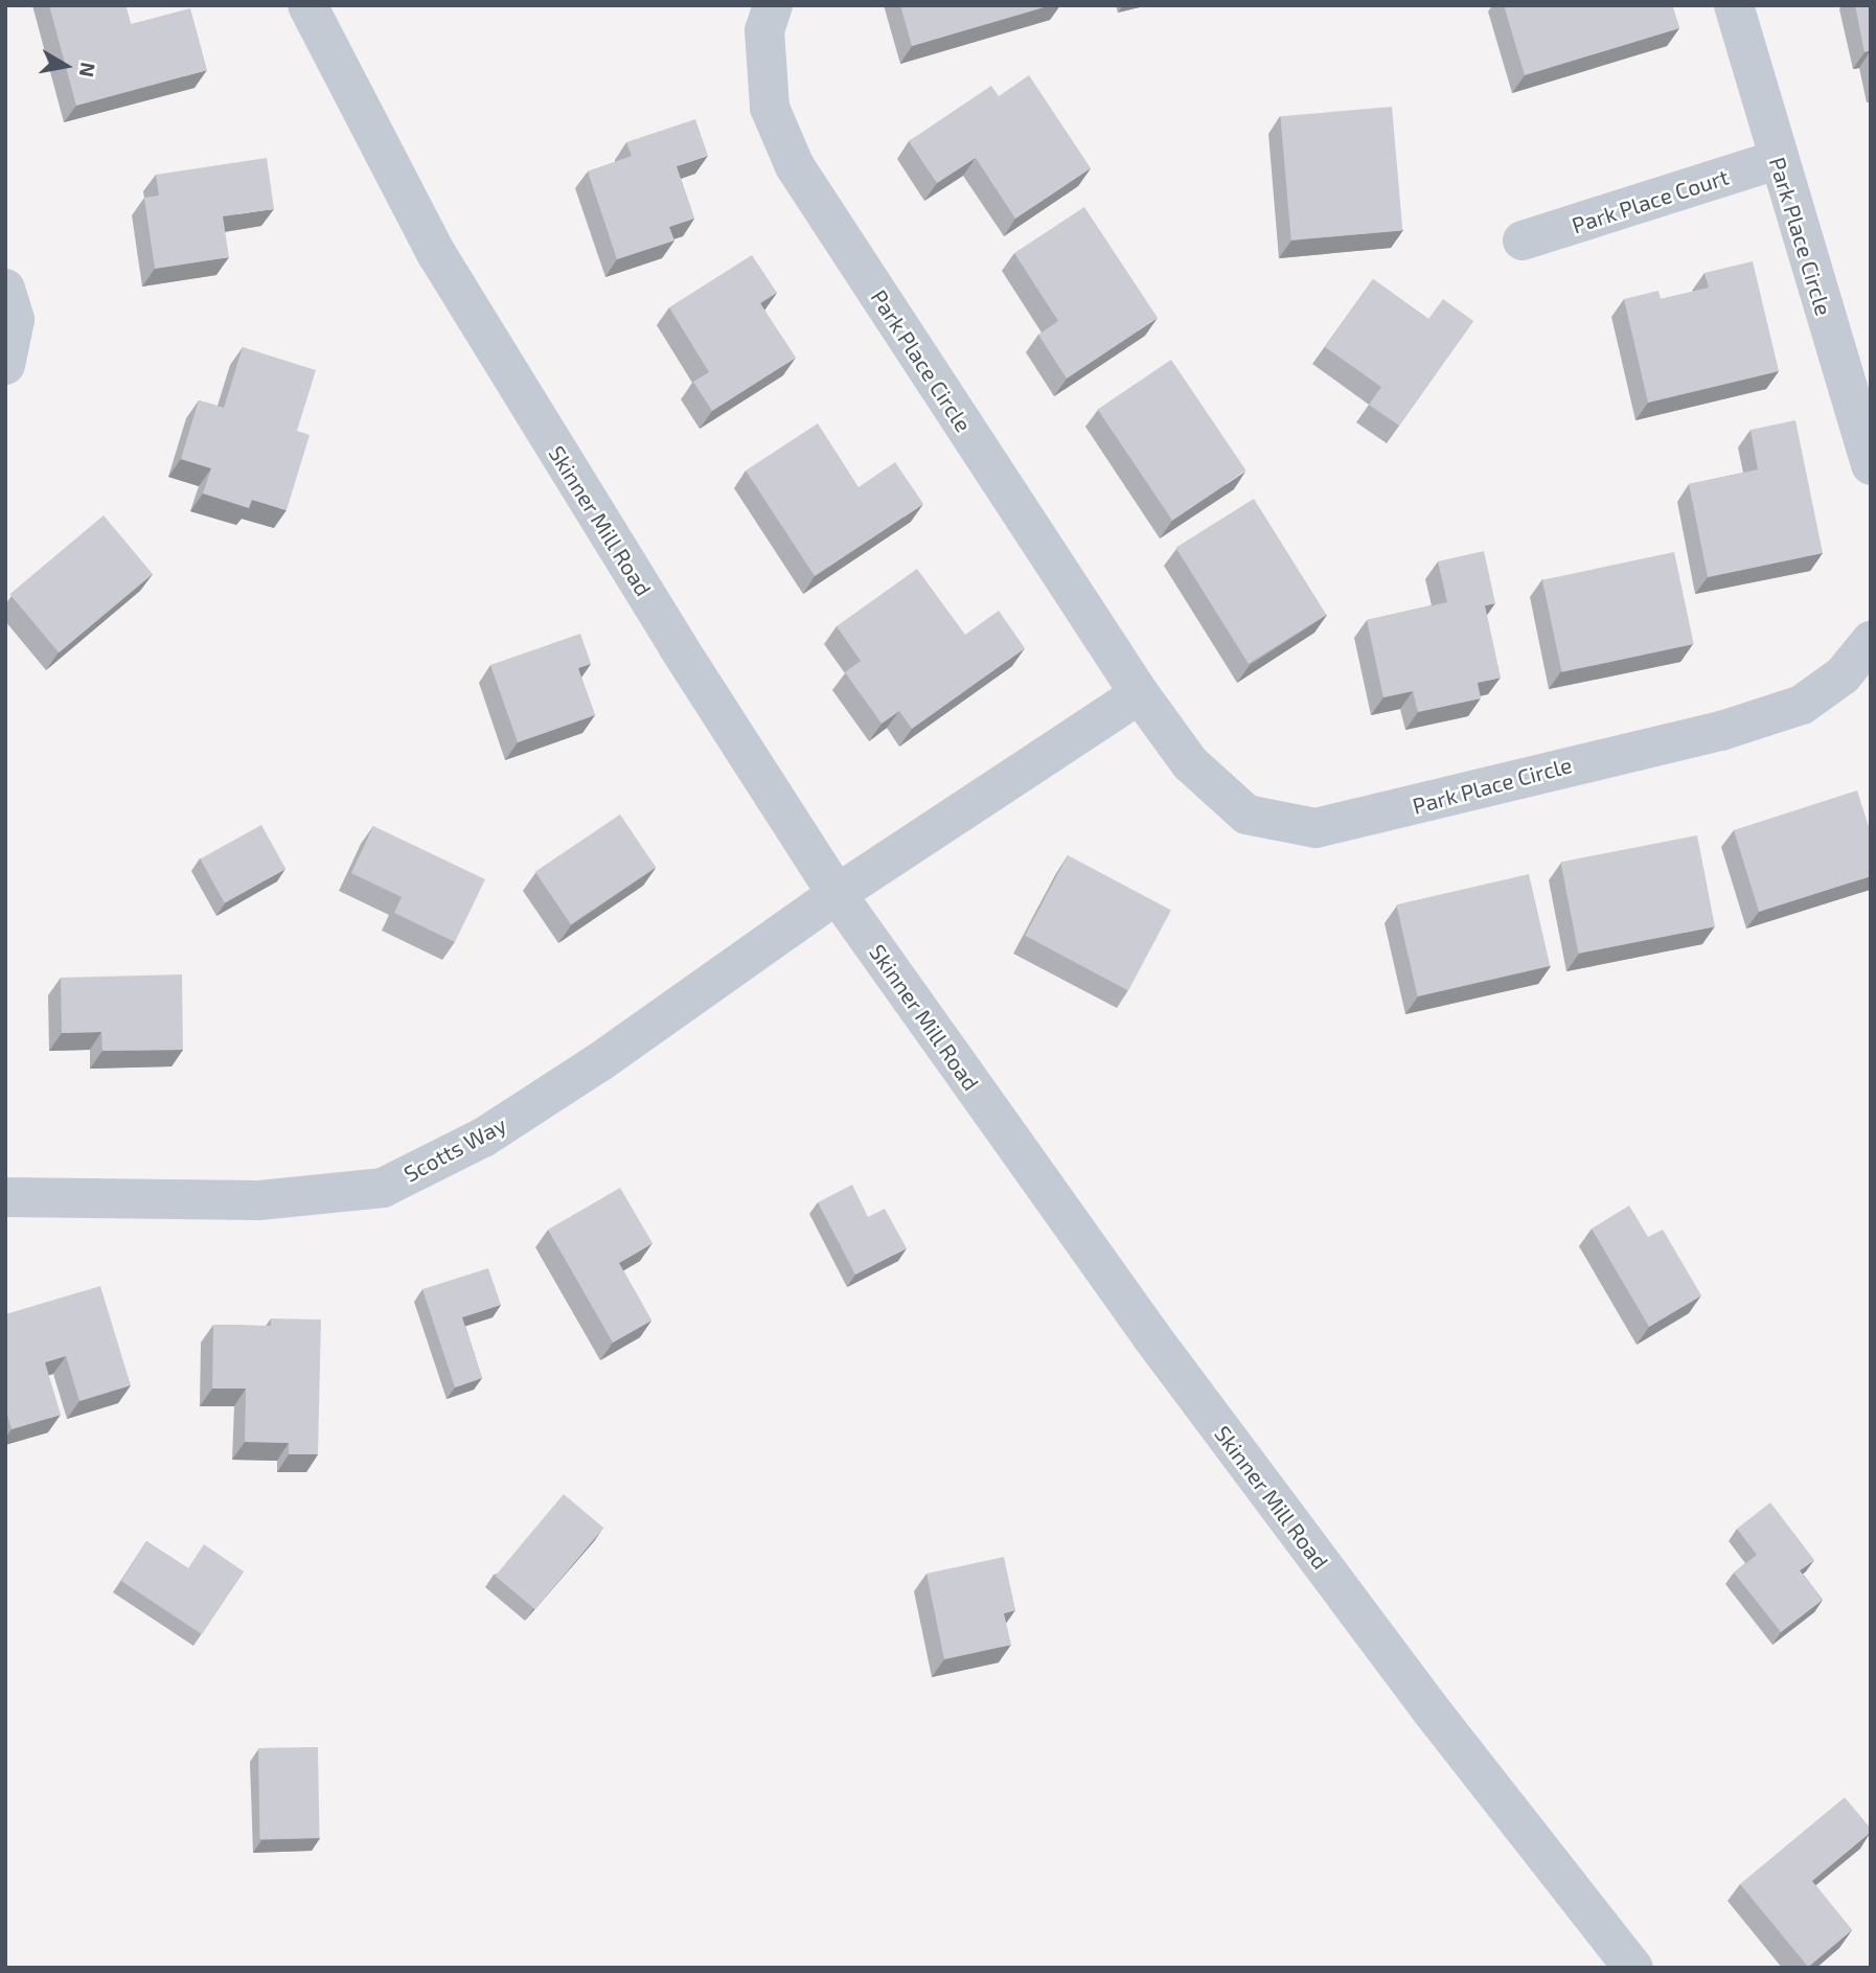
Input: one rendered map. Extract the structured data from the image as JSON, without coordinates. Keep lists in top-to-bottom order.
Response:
{
  "streets": {
    "street": [
      "Park Place Court",
      "Park Place Circle",
      "Skinner Mill Road",
      "Scotts Way"
    ]
  },
  "crossings": [
    ["Park Place Court", "Park Place Circle"],
    ["Skinner Mill Road", "Scotts Way"]
  ],
  "north": "right"
}
